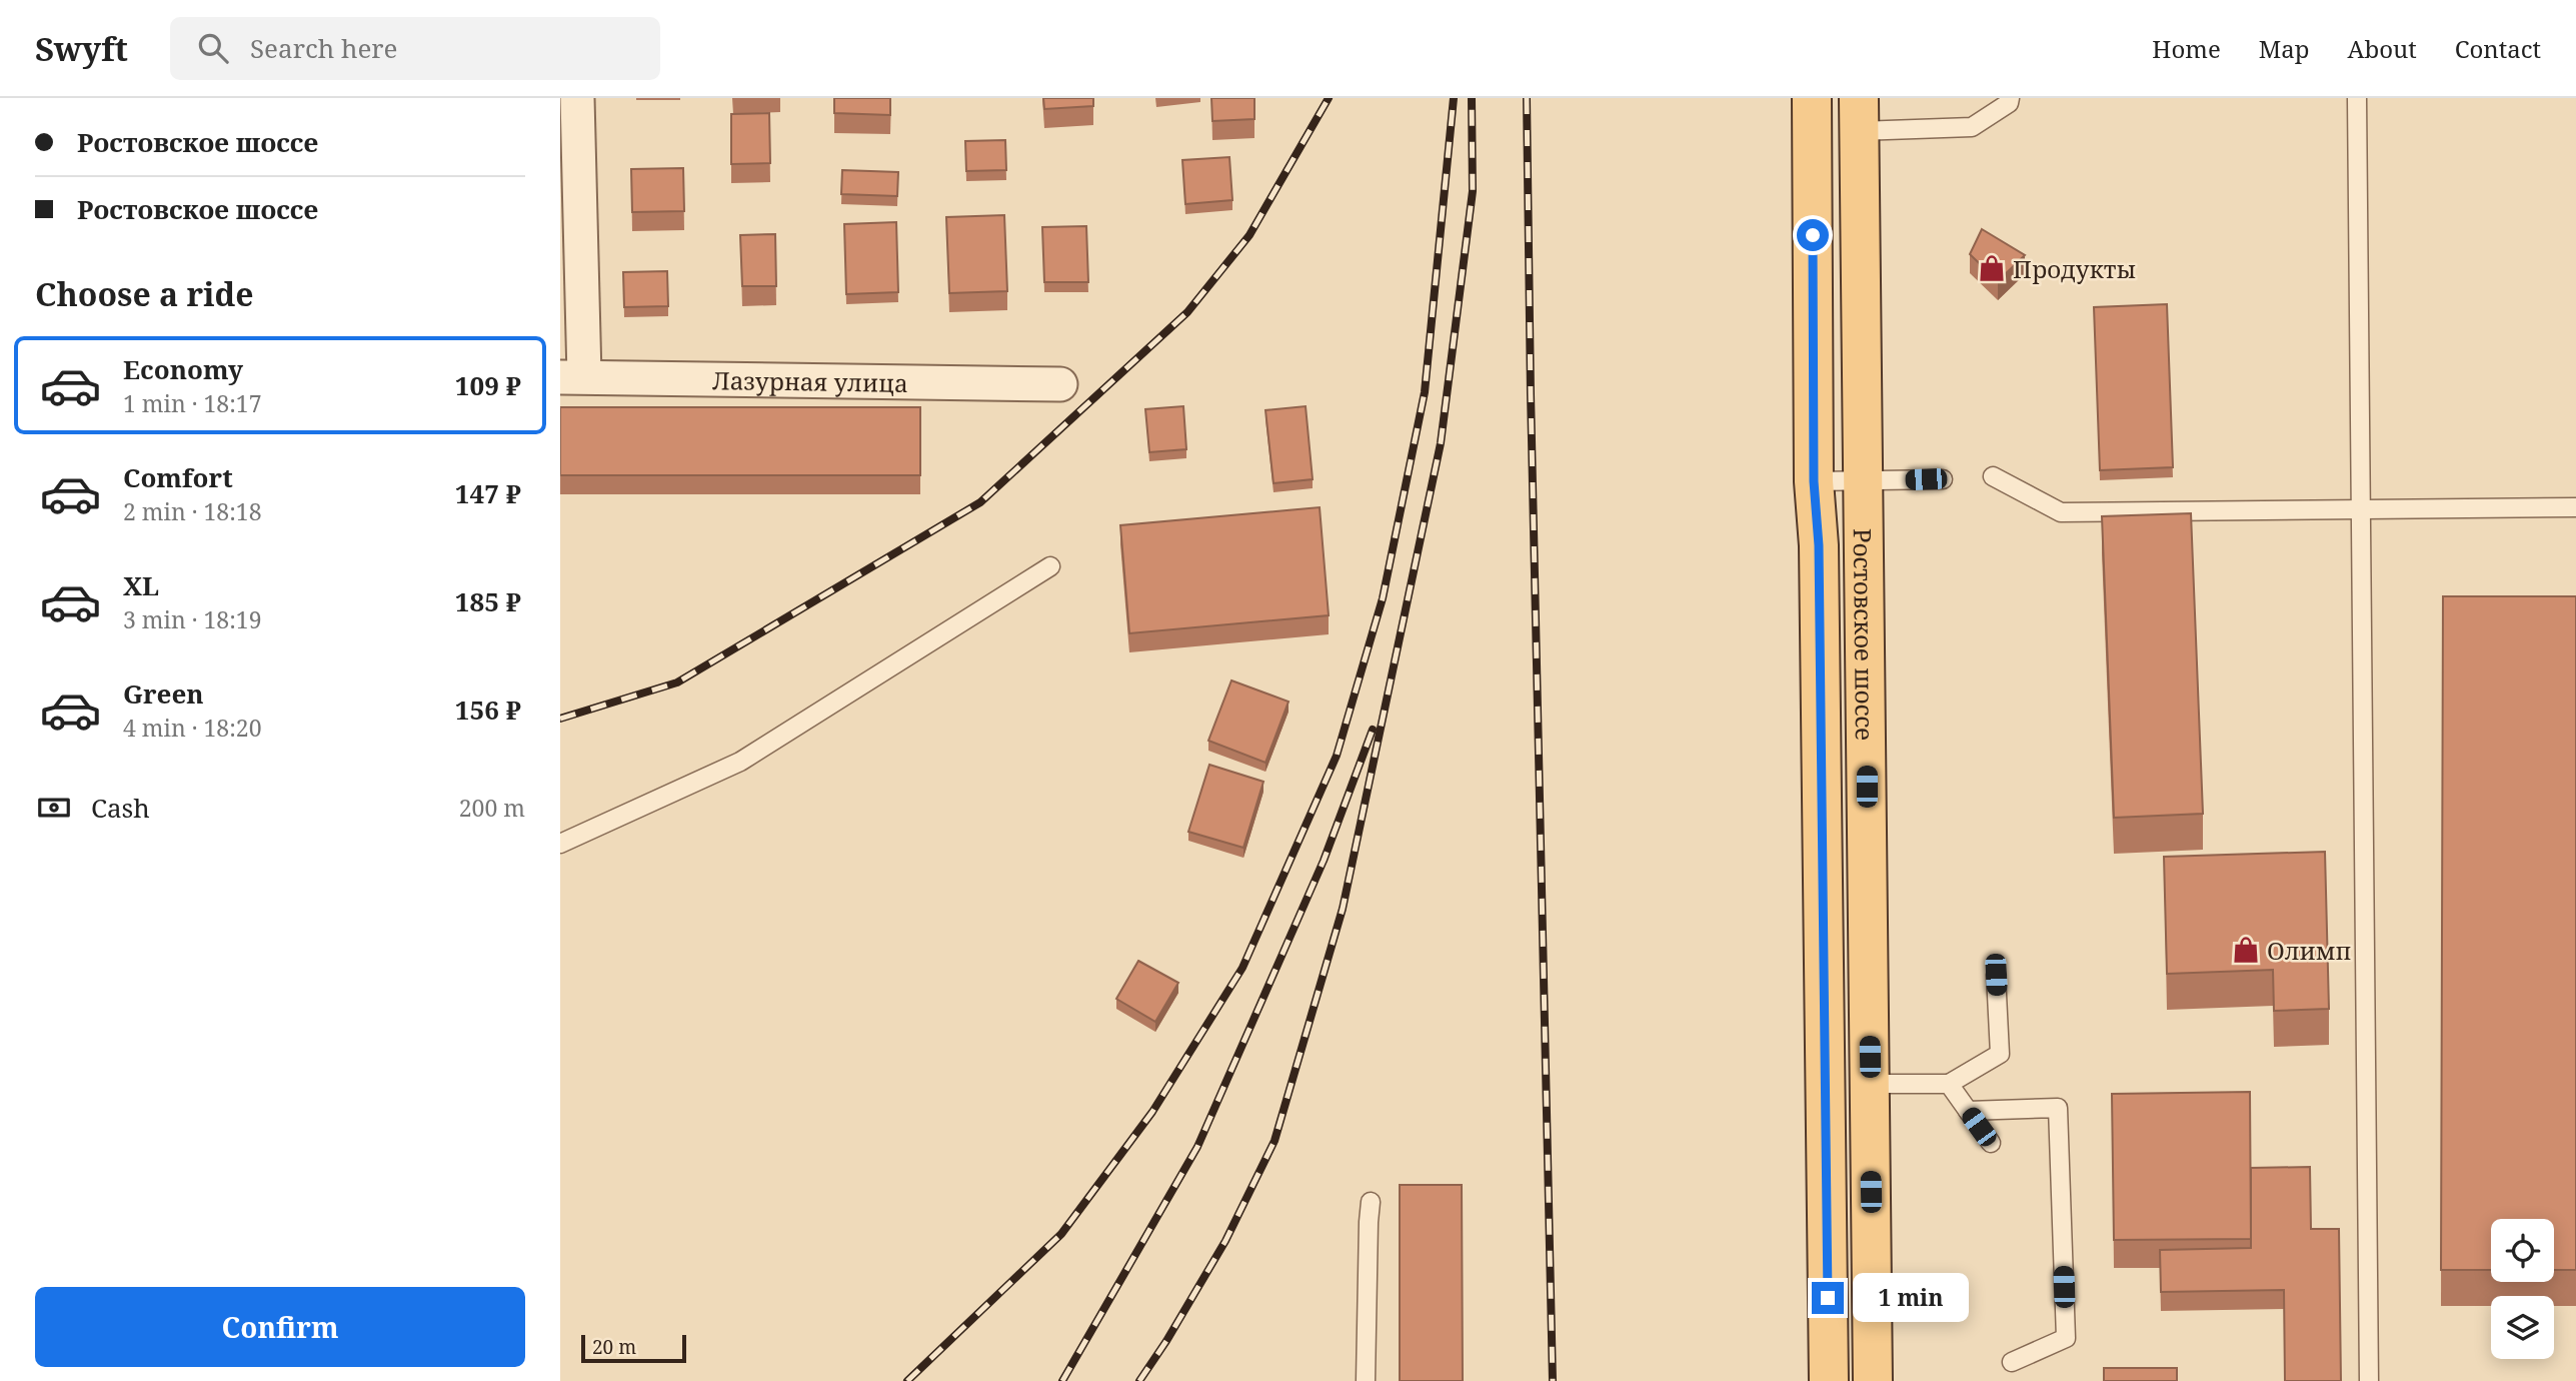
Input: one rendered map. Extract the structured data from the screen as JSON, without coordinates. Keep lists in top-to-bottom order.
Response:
{
  "streets": {
    "main road": ["Ростовское шоссе"],
    "street": ["Лазурная улица"]
  },
  "places": {
    "shop": ["Продукты", "Олимп"]
  },
  "scale_bar": "20 m",
  "page": {
    "header": "Swyft",
    "search": "Search here",
    "nav": [
      "Home",
      "Map",
      "About",
      "Contact"
    ],
    "banner": ["Ростовское шоссе", "Ростовское шоссе"],
    "heading": "Choose a ride",
    "list": [
      {
        "name": "Economy",
        "note": "1 min · 18:17",
        "value": "109 ₽"
      },
      {
        "name": "Comfort",
        "note": "2 min · 18:18",
        "value": "147 ₽"
      },
      {
        "name": "XL",
        "note": "3 min · 18:19",
        "value": "185 ₽"
      },
      {
        "name": "Green",
        "note": "4 min · 18:20",
        "value": "156 ₽"
      }
    ],
    "pay": ["Cash", "200 m"],
    "buttons": "Confirm",
    "bubble": "1 min",
    "scale": "20 m"
  }
}
